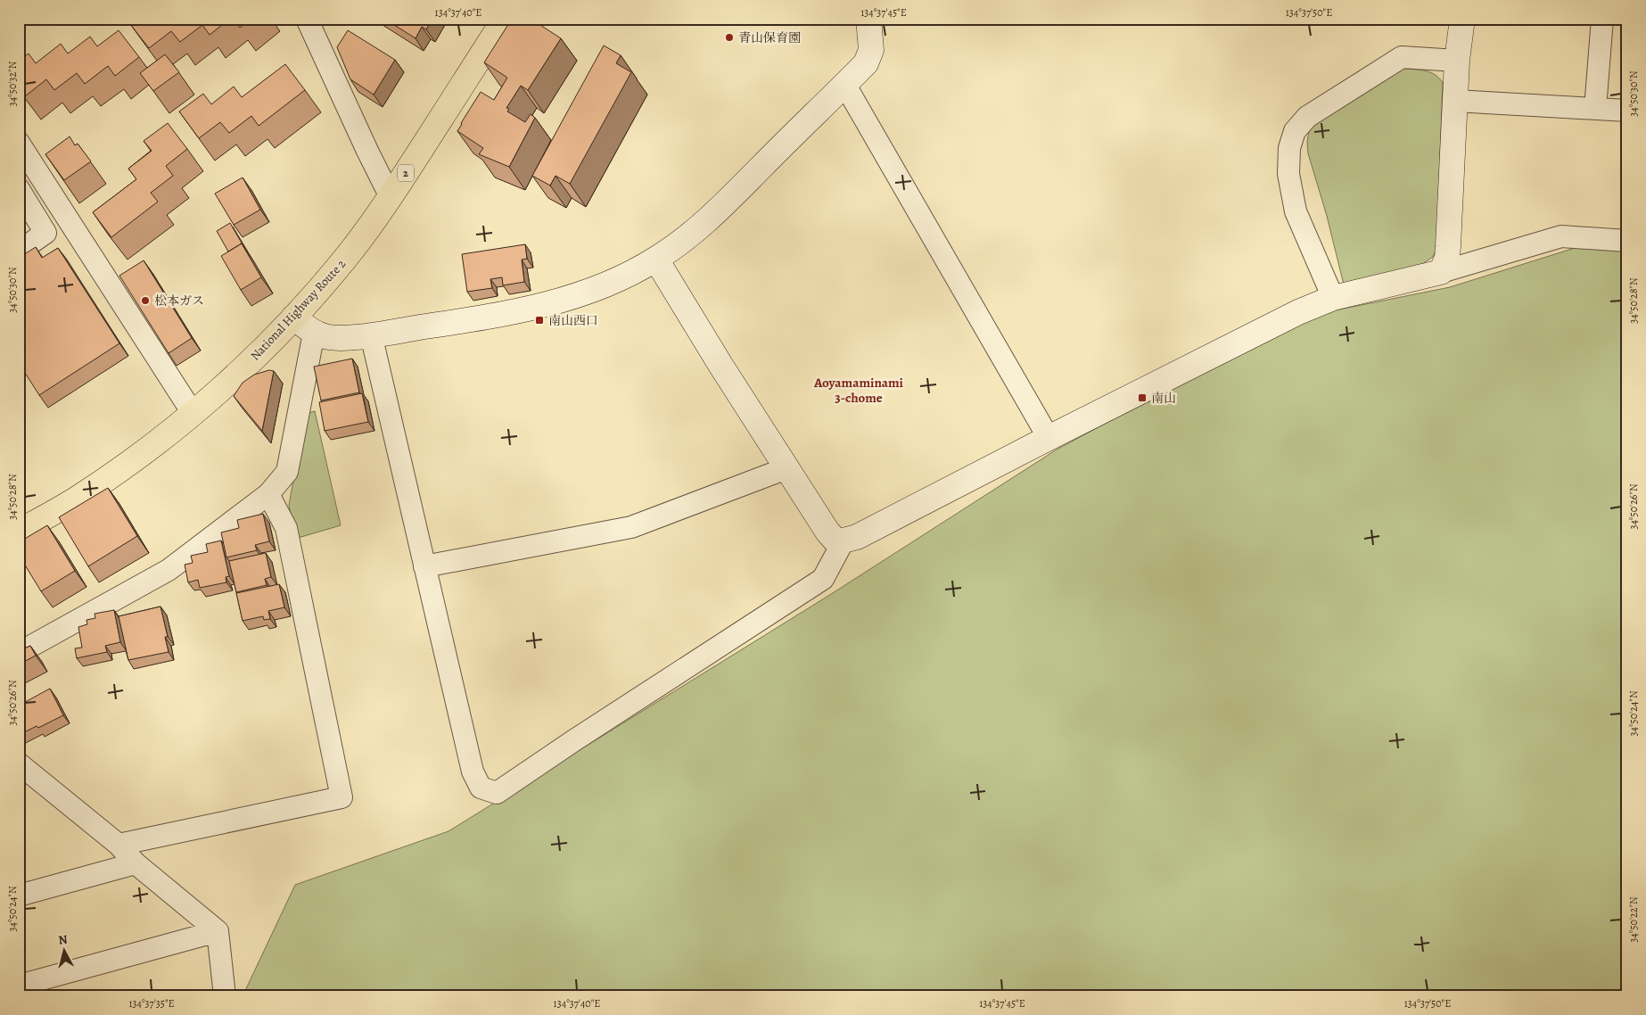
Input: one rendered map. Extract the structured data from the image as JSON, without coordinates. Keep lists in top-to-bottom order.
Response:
{
  "streets": {
    "highway": ["2", "National Highway Route 2"]
  },
  "districts": ["Aoyamaminami 3-chome"],
  "places": {
    "other": ["青山保育園", "松本ガス"],
    "transit": ["南山西口", "南山"]
  },
  "north": "top",
  "coordinates": [
    "134°37'40\"E",
    "134°37'45\"E",
    "134°37'50\"E",
    "34°50'32\"N",
    "34°50'30\"N",
    "34°50'28\"N",
    "34°50'26\"N",
    "34°50'24\"N",
    "34°50'22\"N",
    "134°37'35\"E"
  ]
}
